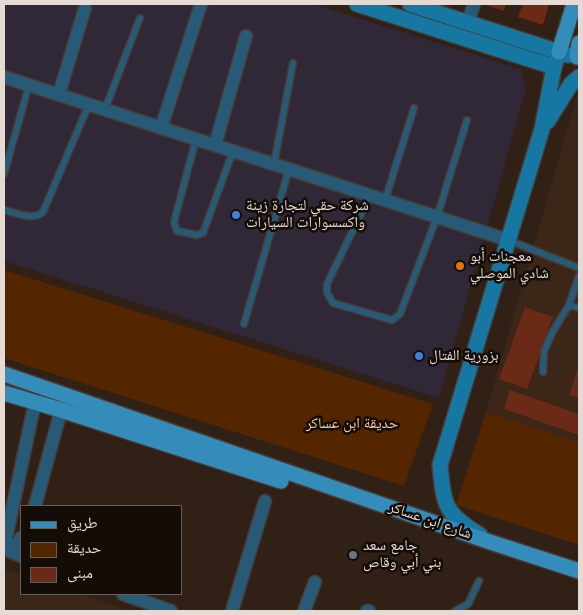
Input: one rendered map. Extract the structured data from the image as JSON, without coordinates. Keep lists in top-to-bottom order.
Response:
{
  "streets": {
    "main road": ["شارع ابن عساكر"]
  },
  "parks": ["حديقة ابن عساكر"],
  "places": [
    "شركة حقي لتجارة زينة واكسسوارات السيارات",
    "معجنات أبو شادي الموصلي",
    "بزورية الفتال",
    "جامع سعد بني أبي وقاص"
  ],
  "legend": ["طريق", "حديقة", "مبنى"]
}
